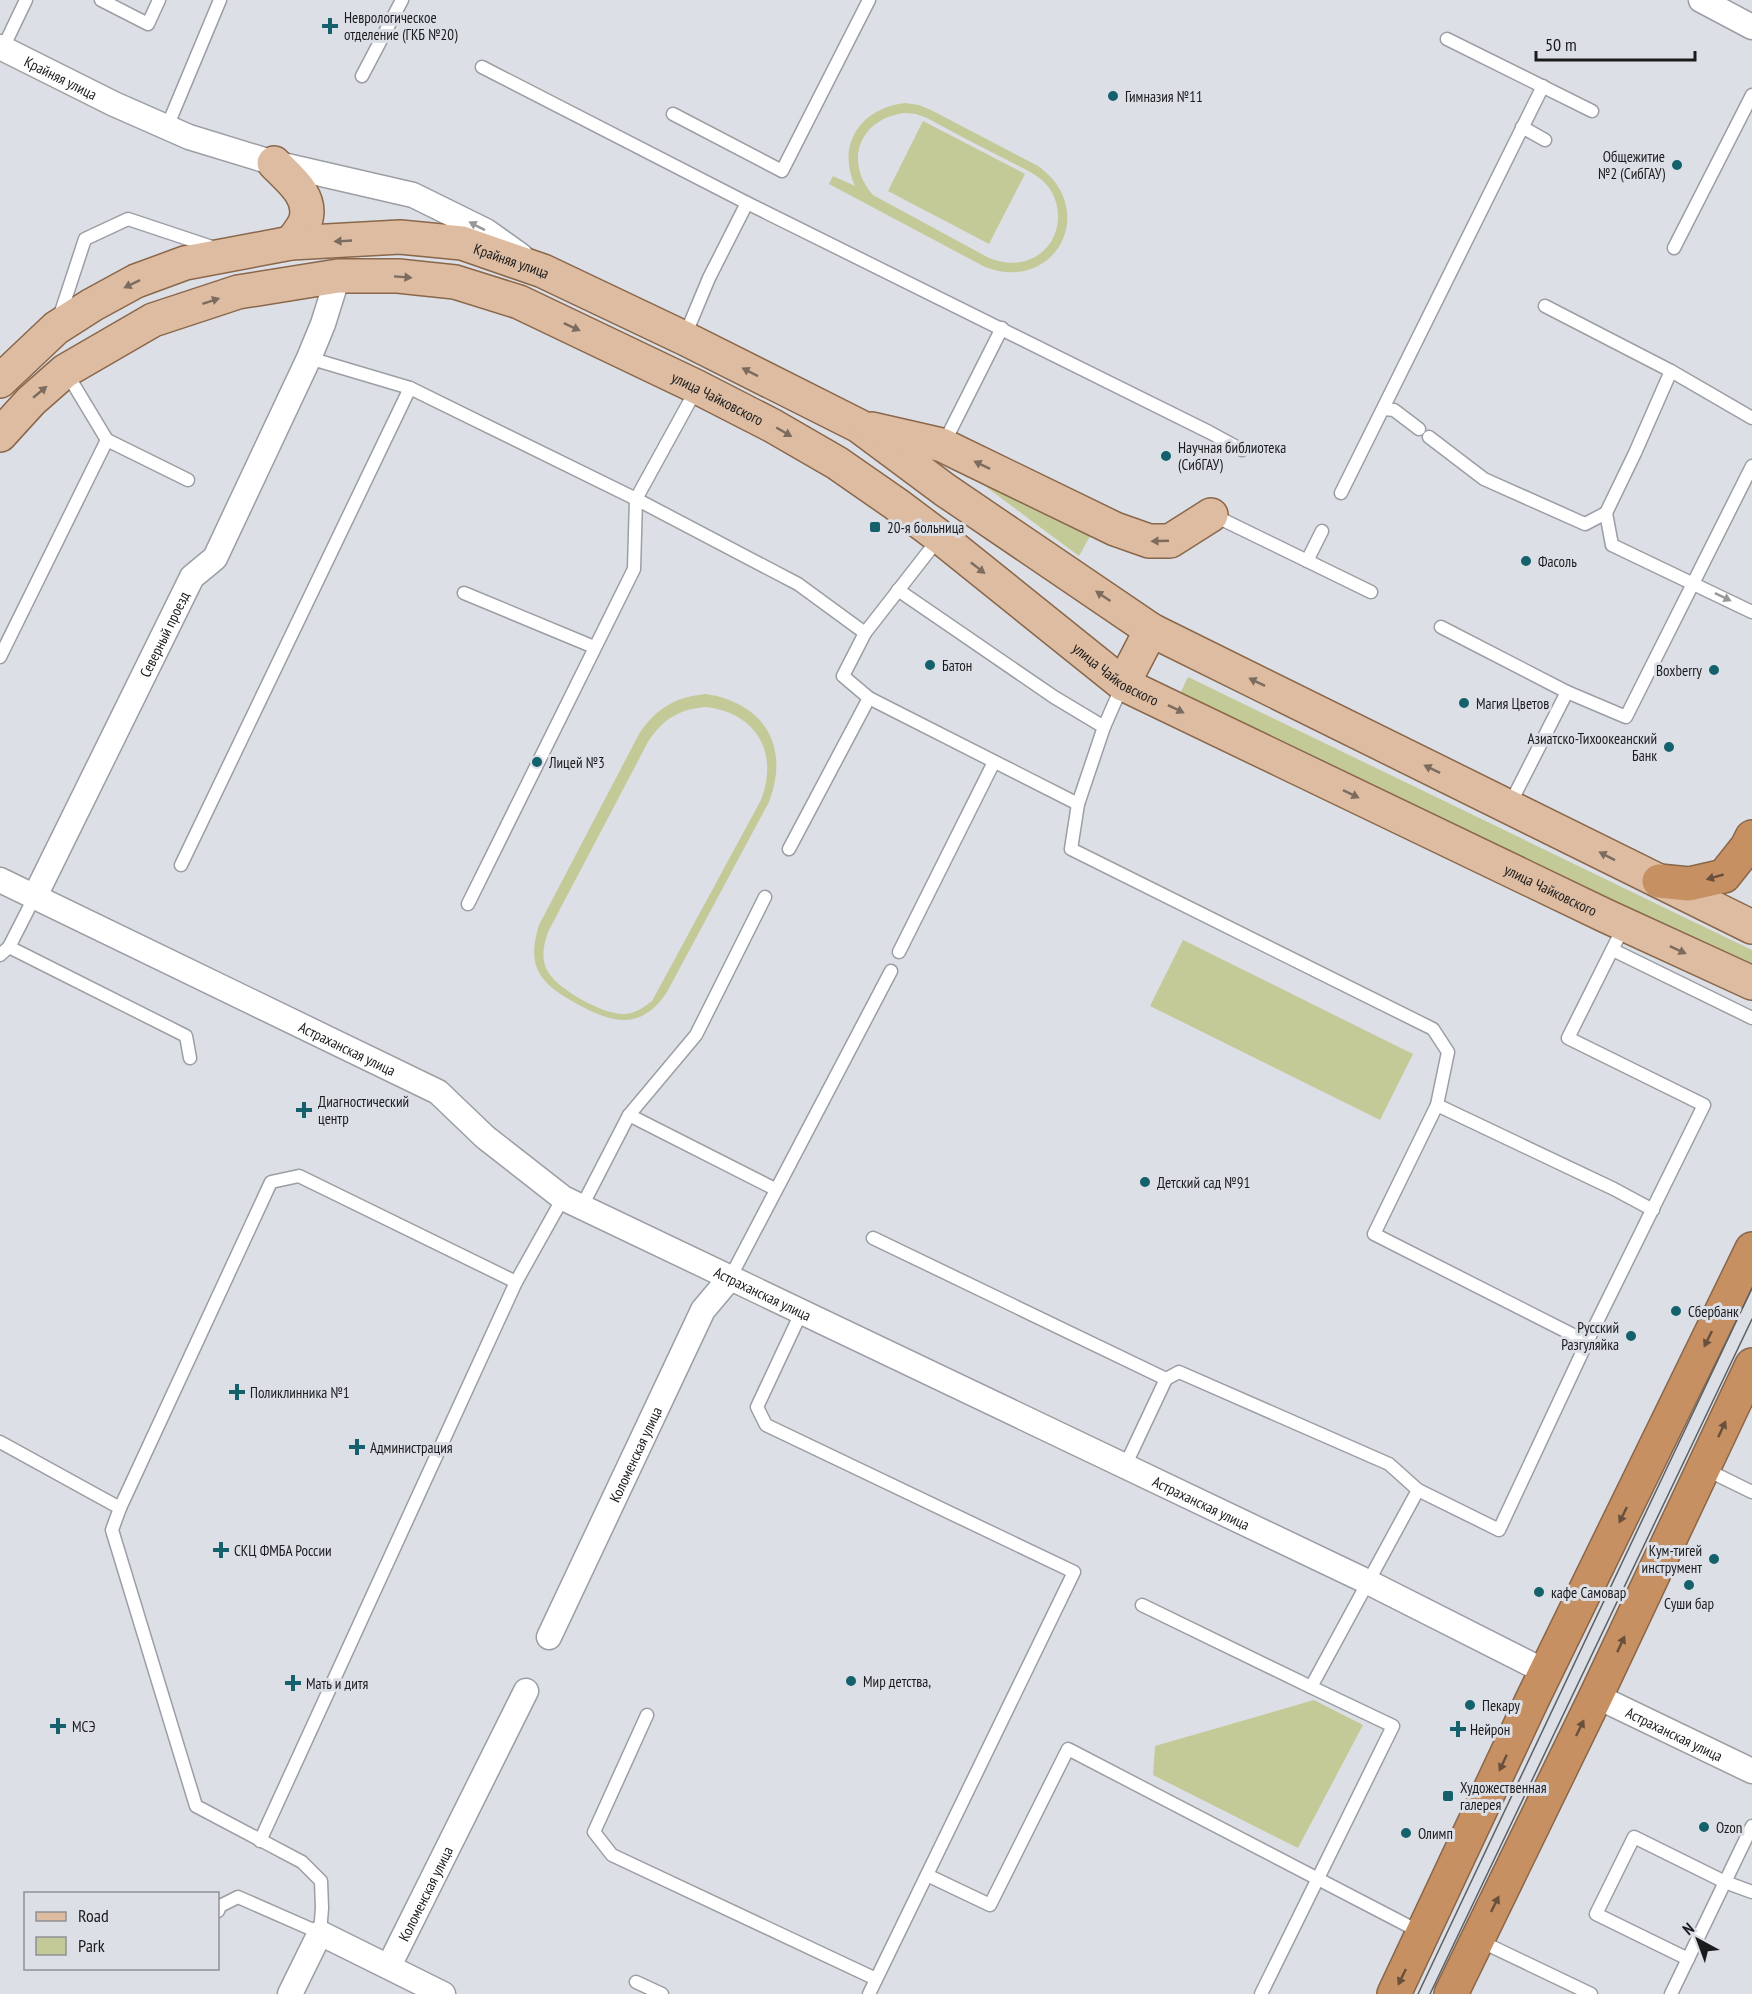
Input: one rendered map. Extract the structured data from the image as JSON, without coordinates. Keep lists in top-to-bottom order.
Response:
{
  "streets": {
    "main road": ["Крайняя улица", "улица Чайковского"],
    "street": ["Северный проезд", "Астраханская улица", "Коломенская улица"]
  },
  "crossings": [
    ["улица Чайковского", "Северный проезд"],
    ["Северный проезд", "Астраханская улица"],
    ["Астраханская улица", "Коломенская улица"]
  ],
  "places": {
    "health": [
      "Неврологическое отделение (ГКБ №20)",
      "Диагностический центр",
      "Поликлинника №1",
      "Администрация",
      "СКЦ ФМБА России",
      "Мать и дитя",
      "МСЭ",
      "Нейрон"
    ],
    "other": [
      "Гимназия №11",
      "Общежитие №2 (СибГАУ)",
      "Научная библиотека (СибГАУ)",
      "Фасоль",
      "Батон",
      "Boxberry",
      "Магия Цветов",
      "Азиатско-Тихоокеанский Банк",
      "Лицей №3",
      "Детский сад №91",
      "Сбербанк",
      "Русский Разгуляйка",
      "Кум-тигей инструмент",
      "Суши бар",
      "кафе Самовар",
      "Мир детства,",
      "Пекару",
      "Ozon",
      "Олимп"
    ],
    "transit": ["20-я больница", "Художественная галерея"]
  },
  "legend": ["Road", "Park"],
  "scale_bar": "50 m",
  "north": "top left"
}
